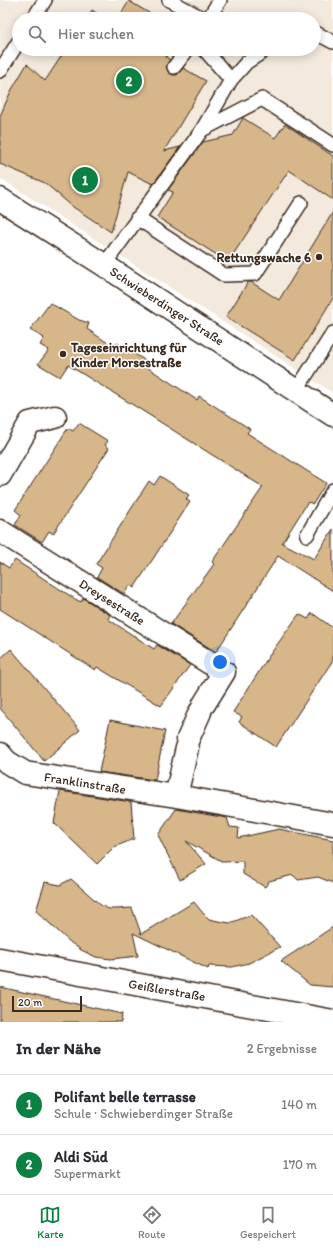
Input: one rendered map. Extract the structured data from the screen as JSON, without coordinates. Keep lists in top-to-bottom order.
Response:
{
  "streets": {
    "street": [
      "Schwieberdinger Straße",
      "Dreysestraße",
      "Franklinstraße",
      "Geißlerstraße"
    ]
  },
  "crossings": [
    ["Dreysestraße", "Franklinstraße"]
  ],
  "places": ["Rettungswache 6", "Tageseinrichtung für Kinder Morsestraße"],
  "scale_bar": "20 m",
  "page": {
    "search": "Hier suchen",
    "pins": ["2", "1"],
    "scale": "20 m",
    "heading": ["In der Nähe", "2 Ergebnisse"],
    "list": [
      {
        "mark": "1",
        "name": "Polifant belle terrasse",
        "note": "Schule · Schwieberdinger Straße",
        "value": "140 m"
      },
      {
        "mark": "2",
        "name": "Aldi Süd",
        "note": "Supermarkt",
        "value": "170 m"
      }
    ],
    "nav": ["Karte", "Route", "Gespeichert"]
  }
}
